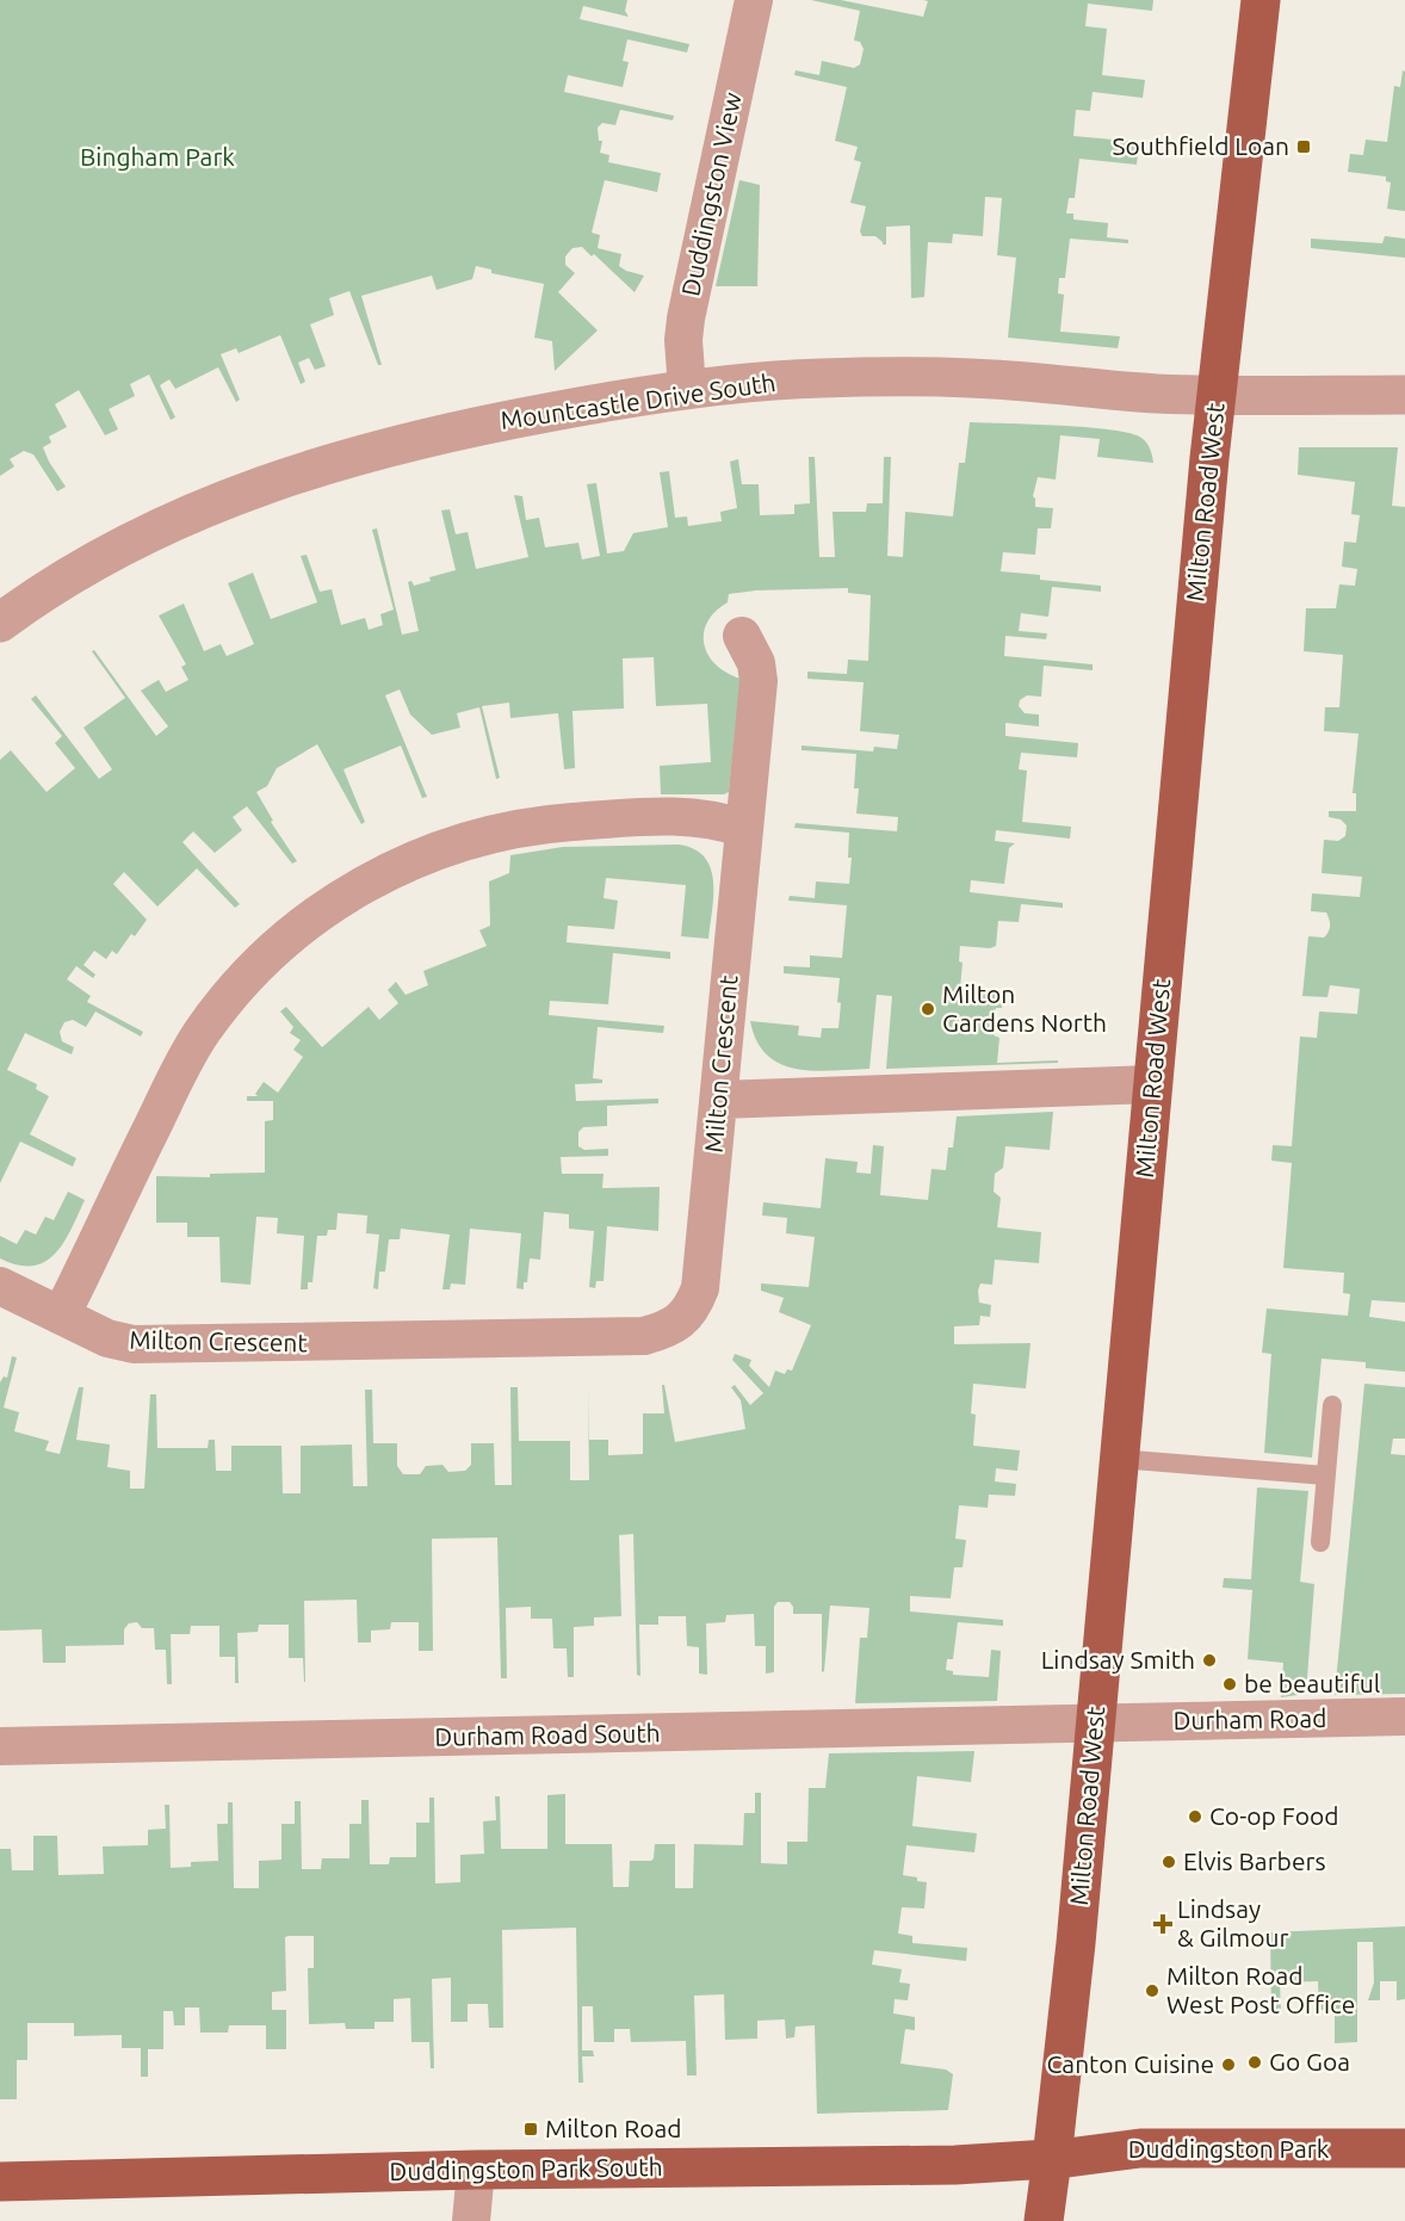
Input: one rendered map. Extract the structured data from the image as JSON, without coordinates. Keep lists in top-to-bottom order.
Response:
{
  "streets": {
    "main road": ["Milton Road West", "Duddingston Park", "Duddingston Park South"],
    "street": [
      "Duddingston View",
      "Mountcastle Drive South",
      "Milton Crescent",
      "Durham Road",
      "Durham Road South"
    ]
  },
  "crossings": [
    ["Duddingston View", "Mountcastle Drive South"],
    ["Mountcastle Drive South", "Milton Road West"],
    ["Milton Road West", "Durham Road"],
    ["Milton Road West", "Durham Road South"],
    ["Milton Road West", "Duddingston Park"],
    ["Milton Road West", "Duddingston Park South"],
    ["Durham Road", "Durham Road South"],
    ["Duddingston Park", "Duddingston Park South"]
  ],
  "parks": ["Bingham Park"],
  "places": {
    "transit": ["Southfield Loan", "Milton Road"],
    "other": [
      "Milton Gardens North",
      "Lindsay Smith",
      "be beautiful",
      "Co-op Food",
      "Elvis Barbers",
      "Milton Road West Post Office",
      "Go Goa",
      "Canton Cuisine"
    ],
    "health": ["Lindsay & Gilmour"]
  }
}
